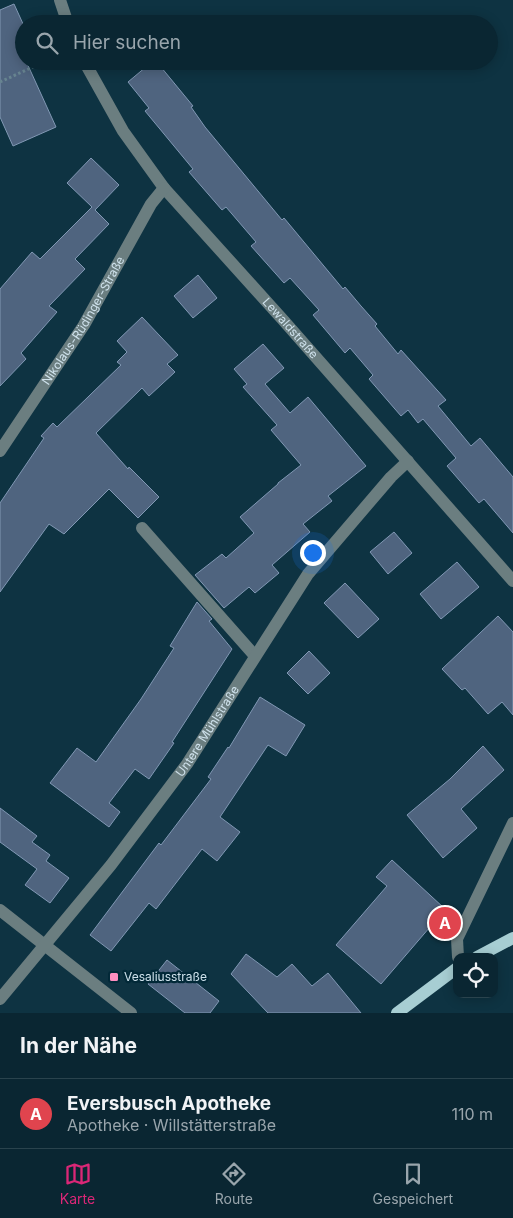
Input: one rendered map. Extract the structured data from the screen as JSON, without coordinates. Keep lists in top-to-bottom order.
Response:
{
  "streets": {
    "street": ["Nikolaus-Rüdinger-Straße", "Lewaldstraße", "Untere Mühlstraße"]
  },
  "crossings": [
    ["Nikolaus-Rüdinger-Straße", "Lewaldstraße"],
    ["Lewaldstraße", "Untere Mühlstraße"]
  ],
  "places": {
    "transit": ["Vesaliusstraße"]
  },
  "page": {
    "search": "Hier suchen",
    "pins": "A",
    "heading": "In der Nähe",
    "list": [
      {
        "mark": "A",
        "name": "Eversbusch Apotheke",
        "note": "Apotheke · Willstätterstraße",
        "value": "110 m"
      }
    ],
    "nav": ["Karte", "Route", "Gespeichert"]
  }
}
